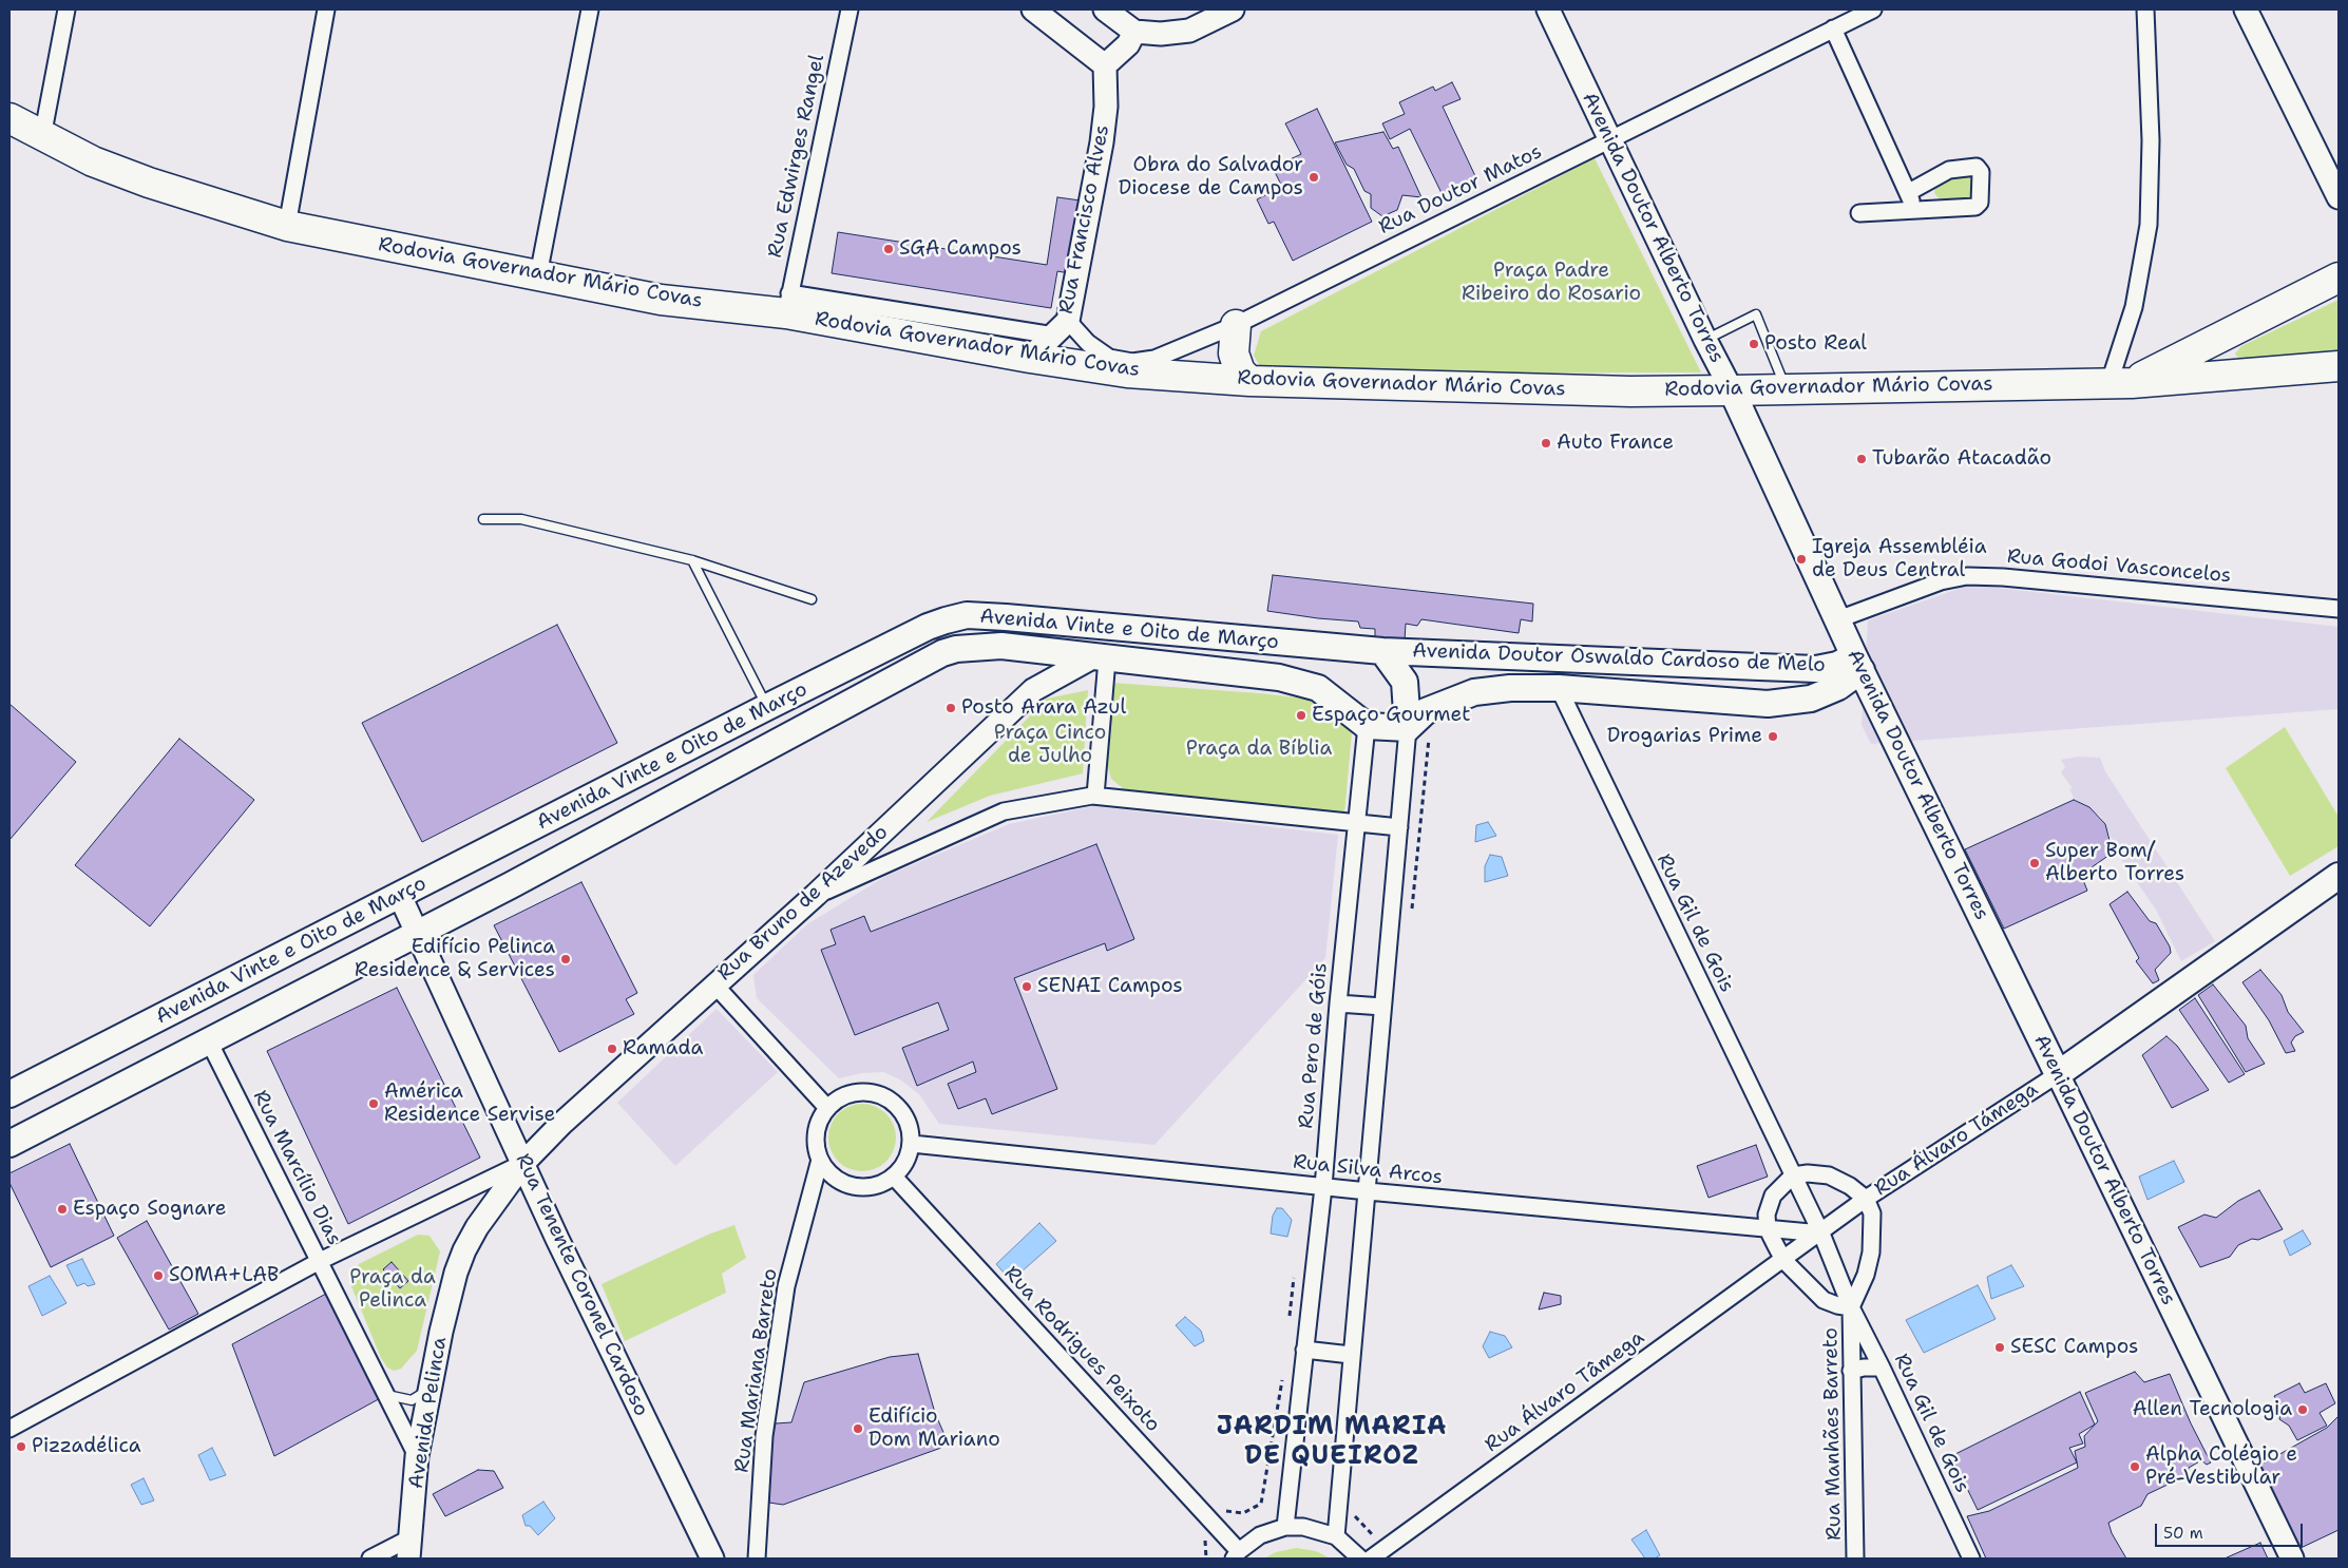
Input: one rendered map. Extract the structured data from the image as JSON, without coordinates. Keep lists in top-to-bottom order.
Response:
{
  "streets": {
    "highway": ["Rodovia Governador Mário Covas"],
    "main road": [
      "Rua Francisco Alves",
      "Avenida Doutor Alberto Torres",
      "Avenida Vinte e Oito de Março",
      "Avenida Doutor Oswaldo Cardoso de Melo",
      "Rua Bruno de Azevedo",
      "Rua Álvaro Támega",
      "Rua Tenente Coronel Cardoso",
      "Avenida Pelinca"
    ],
    "street": [
      "Rua Edwirges Rangel",
      "Rua Doutor Matos",
      "Rua Godoi Vasconcelos",
      "Rua Gil de Gois",
      "Rua Pero de Góis",
      "Rua Marcílio Dias",
      "Rua Silva Arcos",
      "Rua Rodrigues Peixoto",
      "Rua Mariana Barreto",
      "Rua Álvaro Tâmega",
      "Rua Manhães Barreto"
    ]
  },
  "crossings": [
    ["Rua Edwirges Rangel", "Rodovia Governador Mário Covas"],
    ["Rua Doutor Matos", "Rua Francisco Alves"],
    ["Rua Doutor Matos", "Avenida Doutor Alberto Torres"],
    ["Rua Francisco Alves", "Rodovia Governador Mário Covas"],
    ["Avenida Doutor Alberto Torres", "Rodovia Governador Mário Covas"],
    ["Avenida Doutor Alberto Torres", "Rua Godoi Vasconcelos"],
    ["Avenida Doutor Alberto Torres", "Avenida Doutor Oswaldo Cardoso de Melo"],
    ["Avenida Doutor Alberto Torres", "Rua Álvaro Támega"],
    ["Avenida Vinte e Oito de Março", "Avenida Doutor Oswaldo Cardoso de Melo"],
    ["Avenida Vinte e Oito de Março", "Rua Bruno de Azevedo"],
    ["Avenida Vinte e Oito de Março", "Rua Marcílio Dias"],
    ["Avenida Vinte e Oito de Março", "Rua Tenente Coronel Cardoso"],
    ["Avenida Doutor Oswaldo Cardoso de Melo", "Rua Gil de Gois"],
    ["Rua Bruno de Azevedo", "Rua Tenente Coronel Cardoso"],
    ["Rua Bruno de Azevedo", "Avenida Pelinca"],
    ["Rua Gil de Gois", "Rua Álvaro Támega"],
    ["Rua Gil de Gois", "Rua Silva Arcos"],
    ["Rua Gil de Gois", "Rua Manhães Barreto"],
    ["Rua Pero de Góis", "Rua Silva Arcos"],
    ["Rua Álvaro Támega", "Rua Silva Arcos"],
    ["Rua Álvaro Támega", "Rua Álvaro Tâmega"],
    ["Rua Marcílio Dias", "Avenida Pelinca"],
    ["Rua Silva Arcos", "Rua Rodrigues Peixoto"],
    ["Rua Silva Arcos", "Rua Mariana Barreto"],
    ["Rua Tenente Coronel Cardoso", "Avenida Pelinca"],
    ["Rua Rodrigues Peixoto", "Rua Mariana Barreto"]
  ],
  "districts": ["JARDIM MARIA DE QUEIROZ"],
  "parks": [
    "Praça Padre Ribeiro do Rosario",
    "Praça Cinco de Julho",
    "Praça da Bíblia",
    "Praça da Pelinca"
  ],
  "places": [
    "Obra do Salvador Diocese de Campos",
    "SGA Campos",
    "Posto Real",
    "Auto France",
    "Tubarão Atacadão",
    "Igreja Assembléia de Deus Central",
    "Posto Arara Azul",
    "Espaço Gourmet",
    "Drogarias Prime",
    "Super Bom/ Alberto Torres",
    "Edifício Pelinca Residence & Services",
    "SENAI Campos",
    "Ramada",
    "América Residence Servise",
    "Espaço Sognare",
    "SOMA+LAB",
    "SESC Campos",
    "Allen Tecnologia",
    "Edifício Dom Mariano",
    "Pizzadélica",
    "Alpha Colégio e Pré-Vestibular"
  ],
  "scale_bar": "50 m"
}
